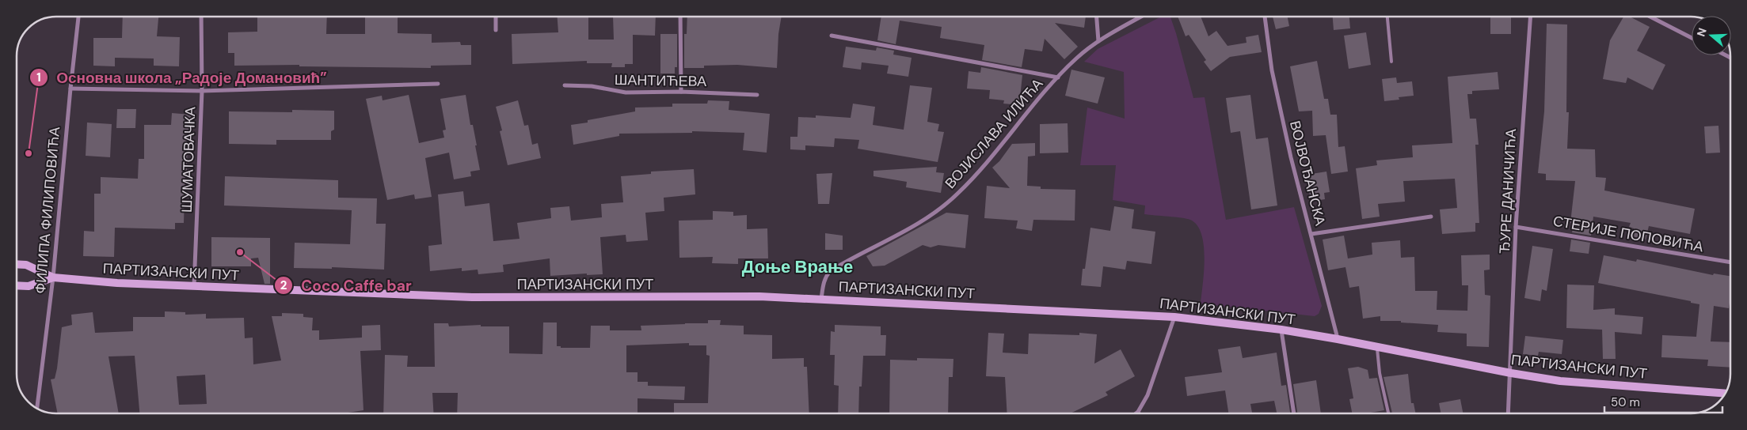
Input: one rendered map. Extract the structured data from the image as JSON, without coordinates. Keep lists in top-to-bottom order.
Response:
{
  "streets": {
    "main road": ["ПАРТИЗАНСКИ ПУТ"],
    "street": [
      "ШАНТИЋЕВА",
      "ВОЈИСЛАВА ИЛИЋА",
      "ШУМАТОВАЧКА",
      "ВОЈВОЂАНСКА",
      "ЂУРЕ ДАНИЧИЋА",
      "ФИЛИПА ФИЛИПОВИЋА",
      "СТЕРИЈЕ ПОПОВИЋА"
    ]
  },
  "crossings": [
    ["ВОЈИСЛАВА ИЛИЋА", "ПАРТИЗАНСКИ ПУТ"],
    ["ШУМАТОВАЧКА", "ПАРТИЗАНСКИ ПУТ"],
    ["ВОЈВОЂАНСКА", "ПАРТИЗАНСКИ ПУТ"],
    ["ЂУРЕ ДАНИЧИЋА", "СТЕРИЈЕ ПОПОВИЋА"],
    ["ЂУРЕ ДАНИЧИЋА", "ПАРТИЗАНСКИ ПУТ"],
    ["ФИЛИПА ФИЛИПОВИЋА", "ПАРТИЗАНСКИ ПУТ"]
  ],
  "districts": ["Доње Врање"],
  "places": ["Основна школа „Радоје Домановић”", "Coco Caffe bar"],
  "scale_bar": "50 m",
  "north": "left"
}
